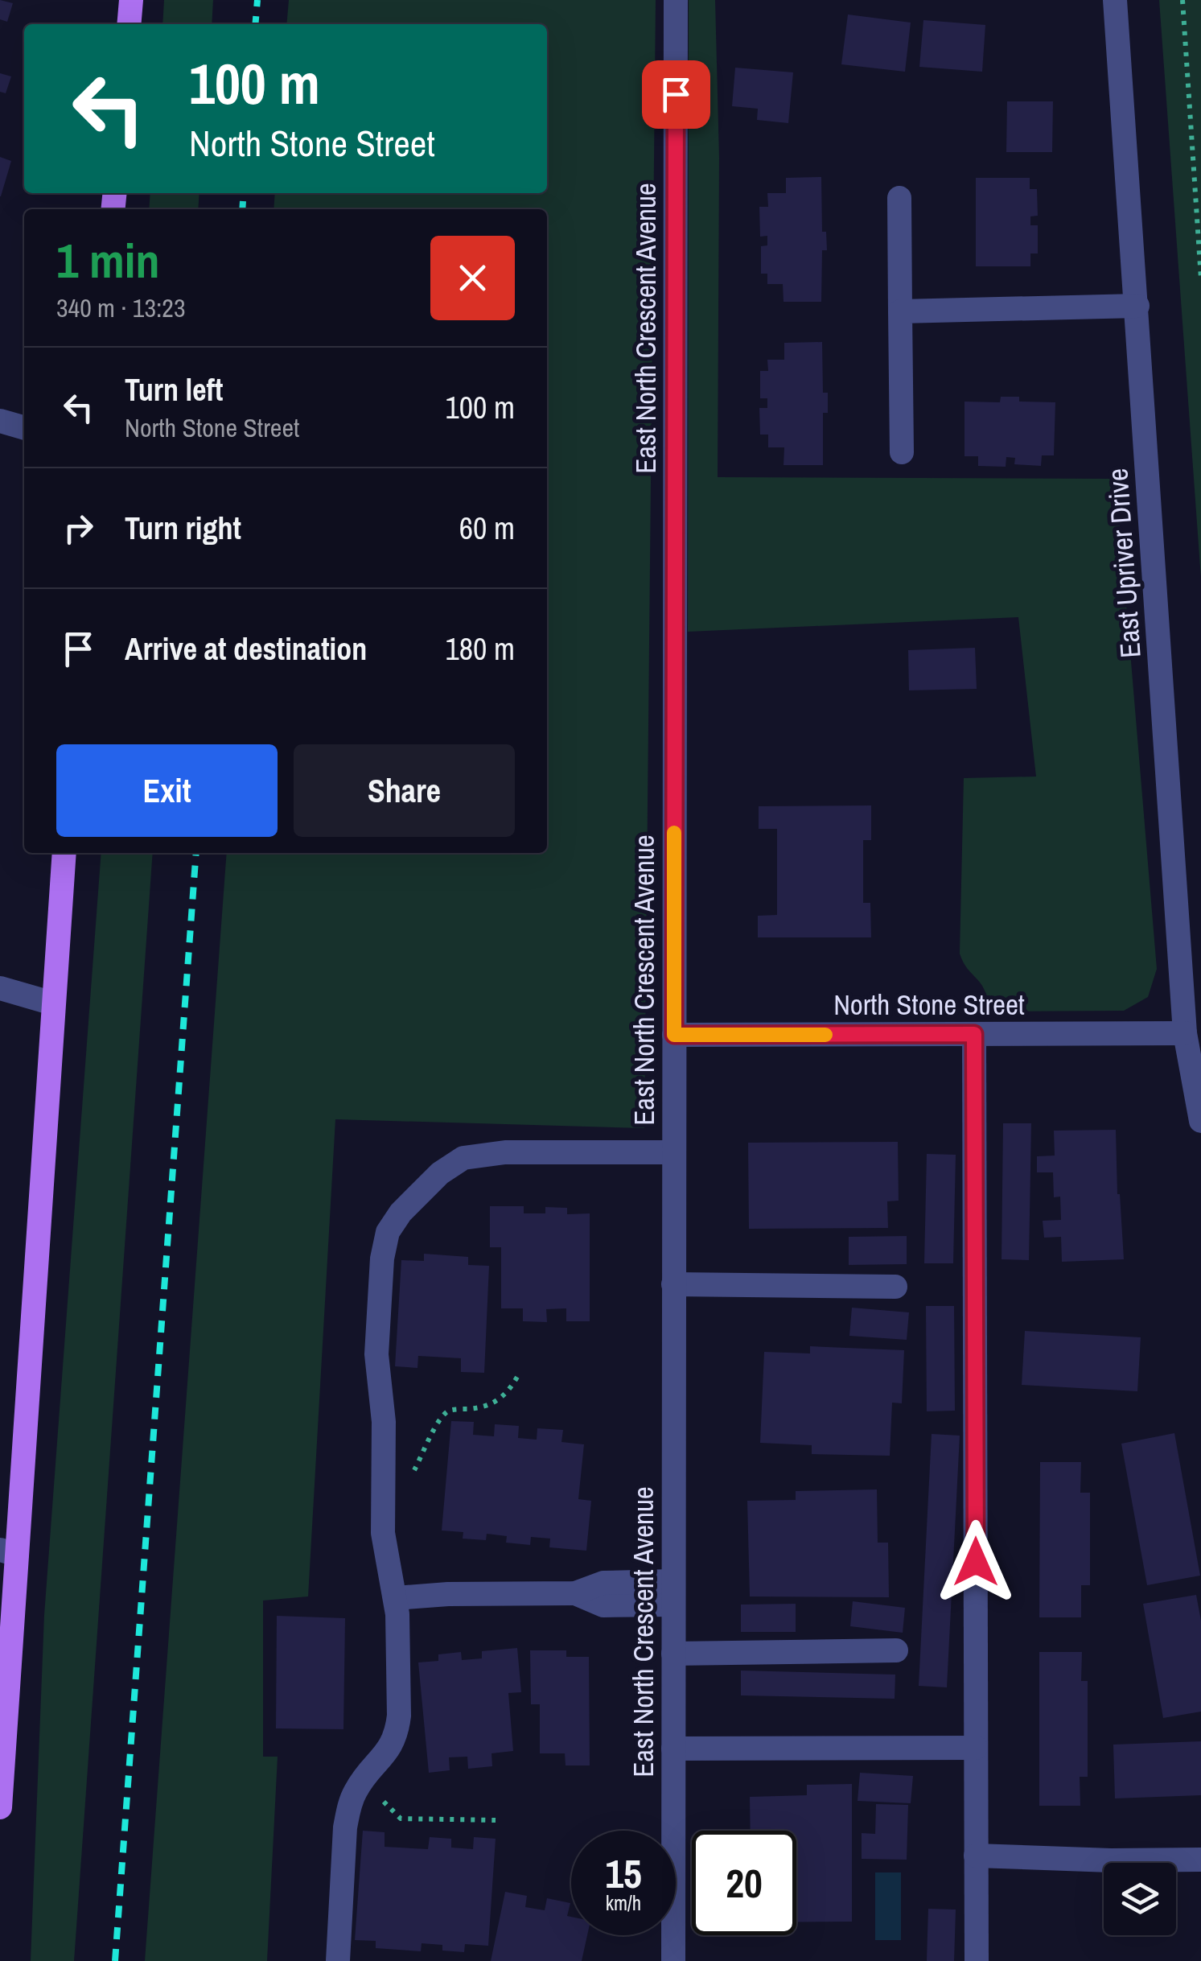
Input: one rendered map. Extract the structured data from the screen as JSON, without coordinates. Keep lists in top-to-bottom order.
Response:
{
  "streets": {
    "street": ["East North Crescent Avenue", "East Upriver Drive", "North Stone Street"]
  },
  "crossings": [
    ["East North Crescent Avenue", "North Stone Street"],
    ["East Upriver Drive", "North Stone Street"]
  ],
  "page": {
    "turn": ["100 m", "North Stone Street"],
    "heading": ["1 min", "340 m · 13:23"],
    "list": [
      {
        "name": "Turn left",
        "note": "North Stone Street",
        "value": "100 m"
      },
      {
        "name": "Turn right",
        "value": "60 m"
      },
      {
        "name": "Arrive at destination",
        "value": "180 m"
      }
    ],
    "buttons": ["Exit", "Share"],
    "speed": "15 km/h",
    "limit": "20"
  }
}
